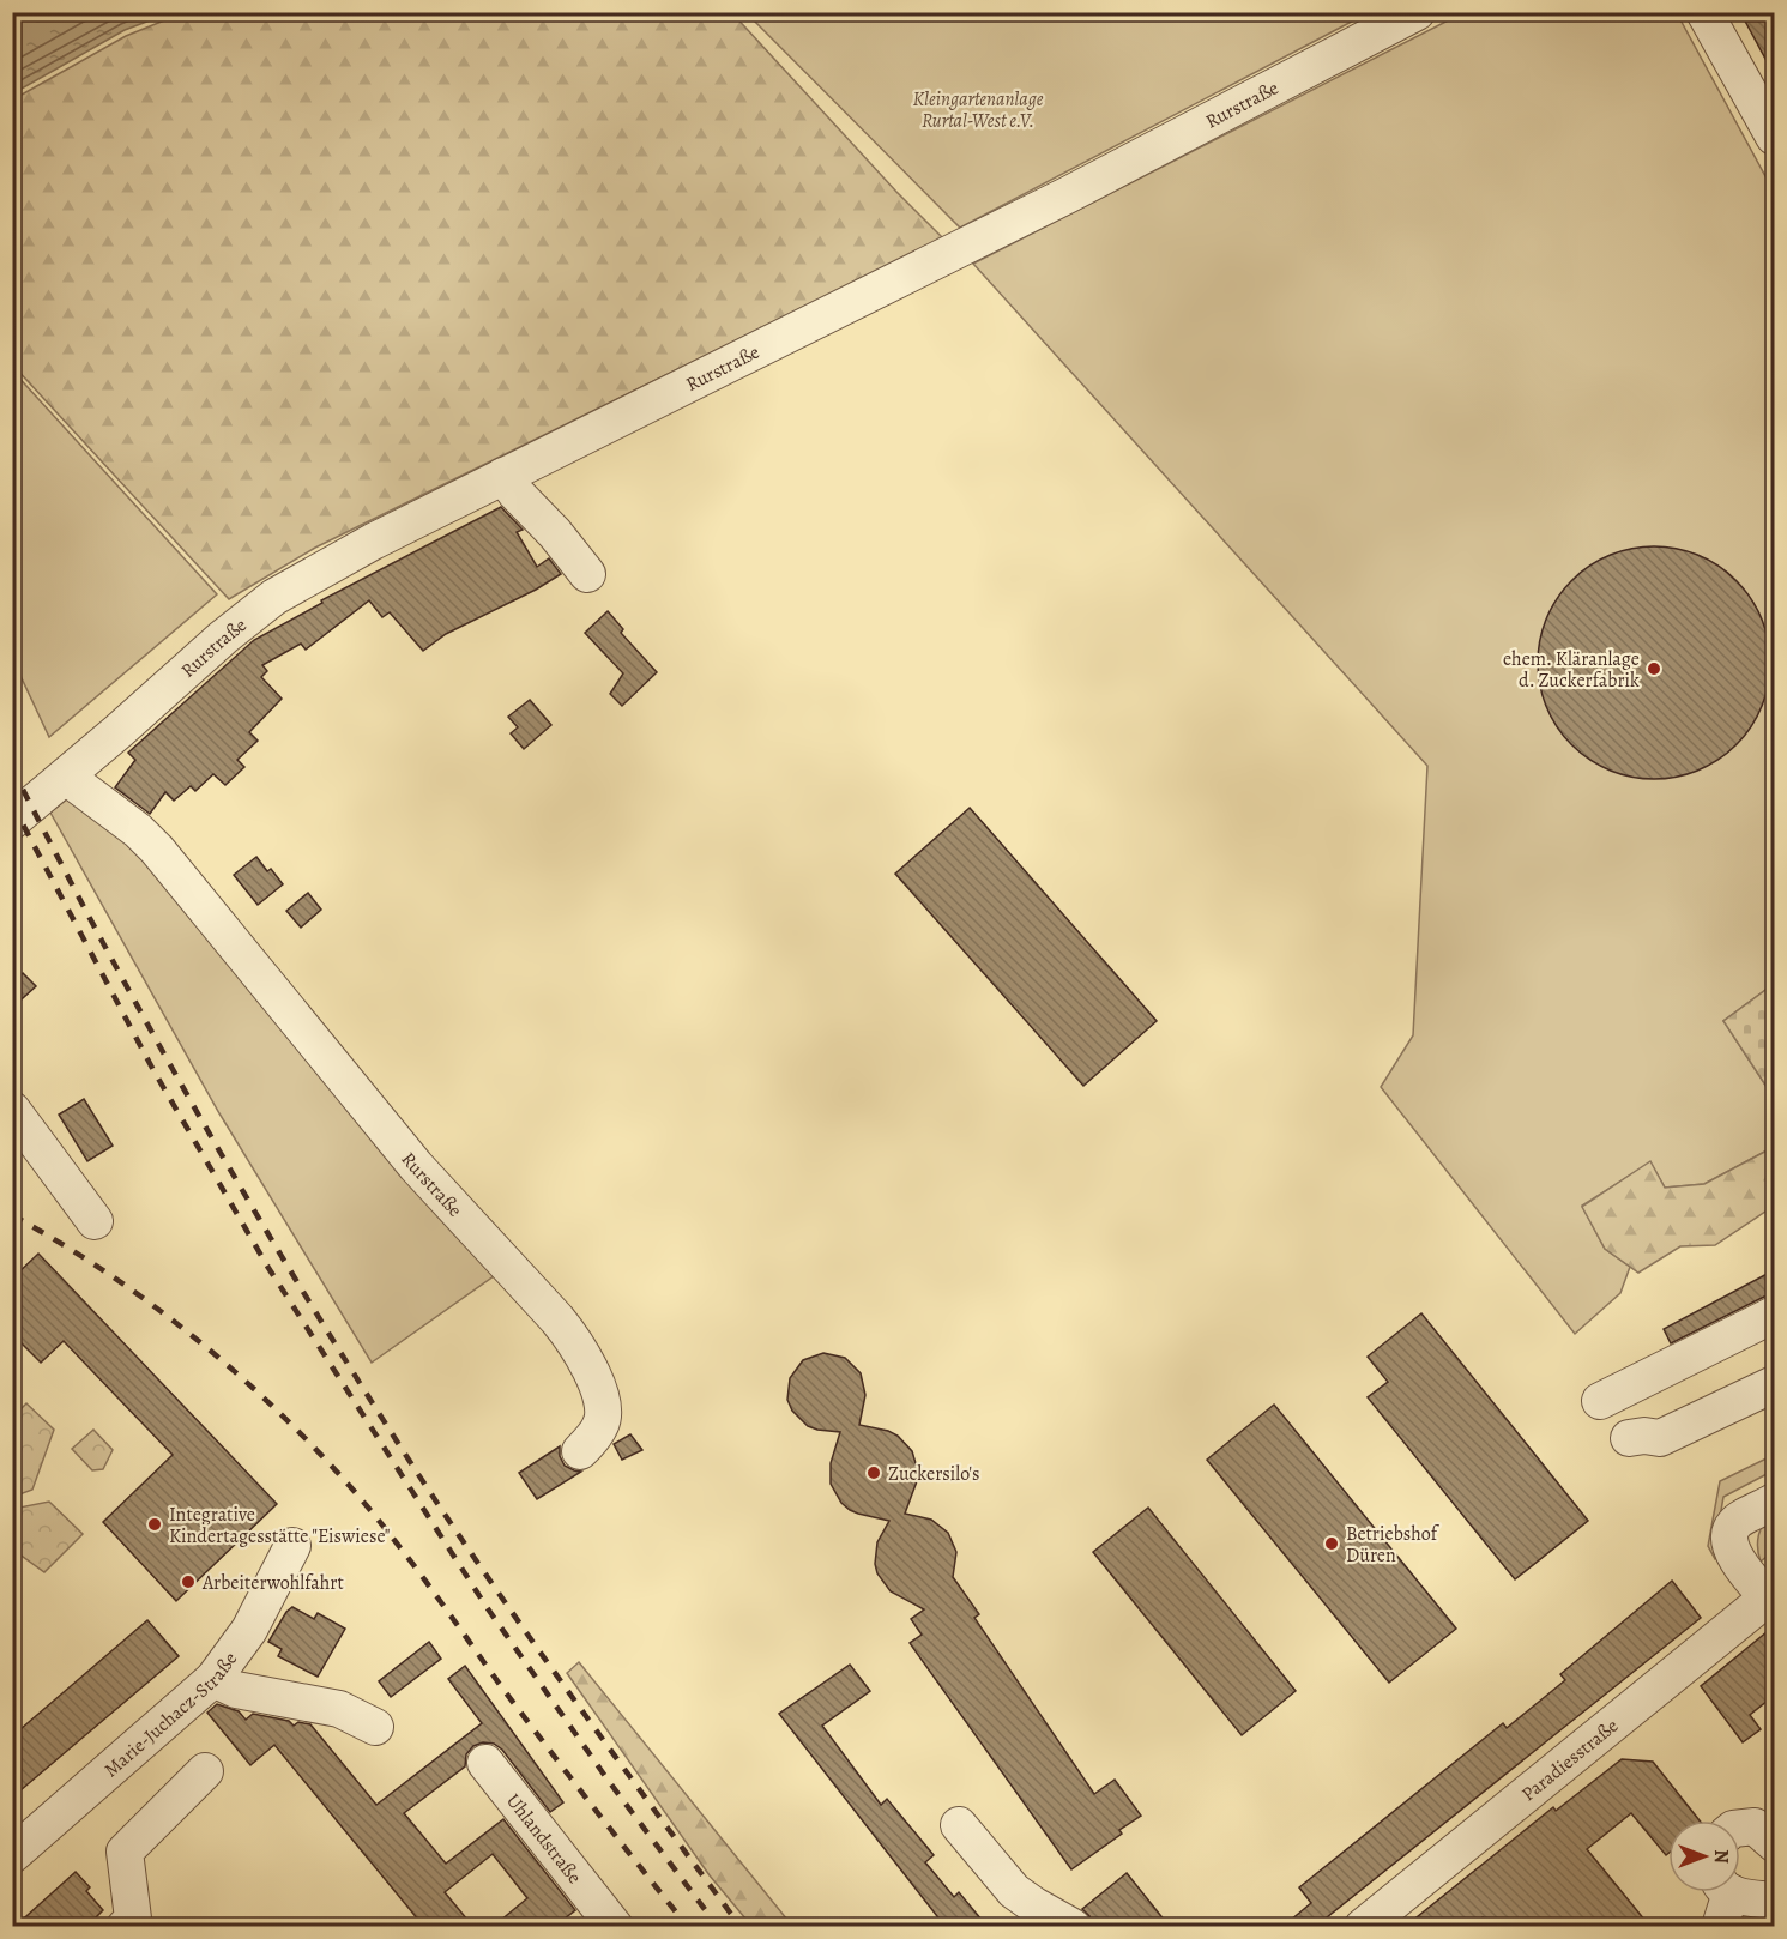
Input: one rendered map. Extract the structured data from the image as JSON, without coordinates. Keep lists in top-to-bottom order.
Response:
{
  "streets": {
    "street": [
      "Rurstraße",
      "Marie-Juchacz-Straße",
      "Paradiesstraße",
      "Uhlandstraße"
    ]
  },
  "parks": ["Kleingartenanlage Rurtal-West e.V."],
  "places": [
    "ehem. Kläranlage d. Zuckerfabrik",
    "Zuckersilo's",
    "Integrative Kindertagesstätte \"Eiswiese\"",
    "Betriebshof Düren",
    "Arbeiterwohlfahrt"
  ],
  "north": "right"
}
